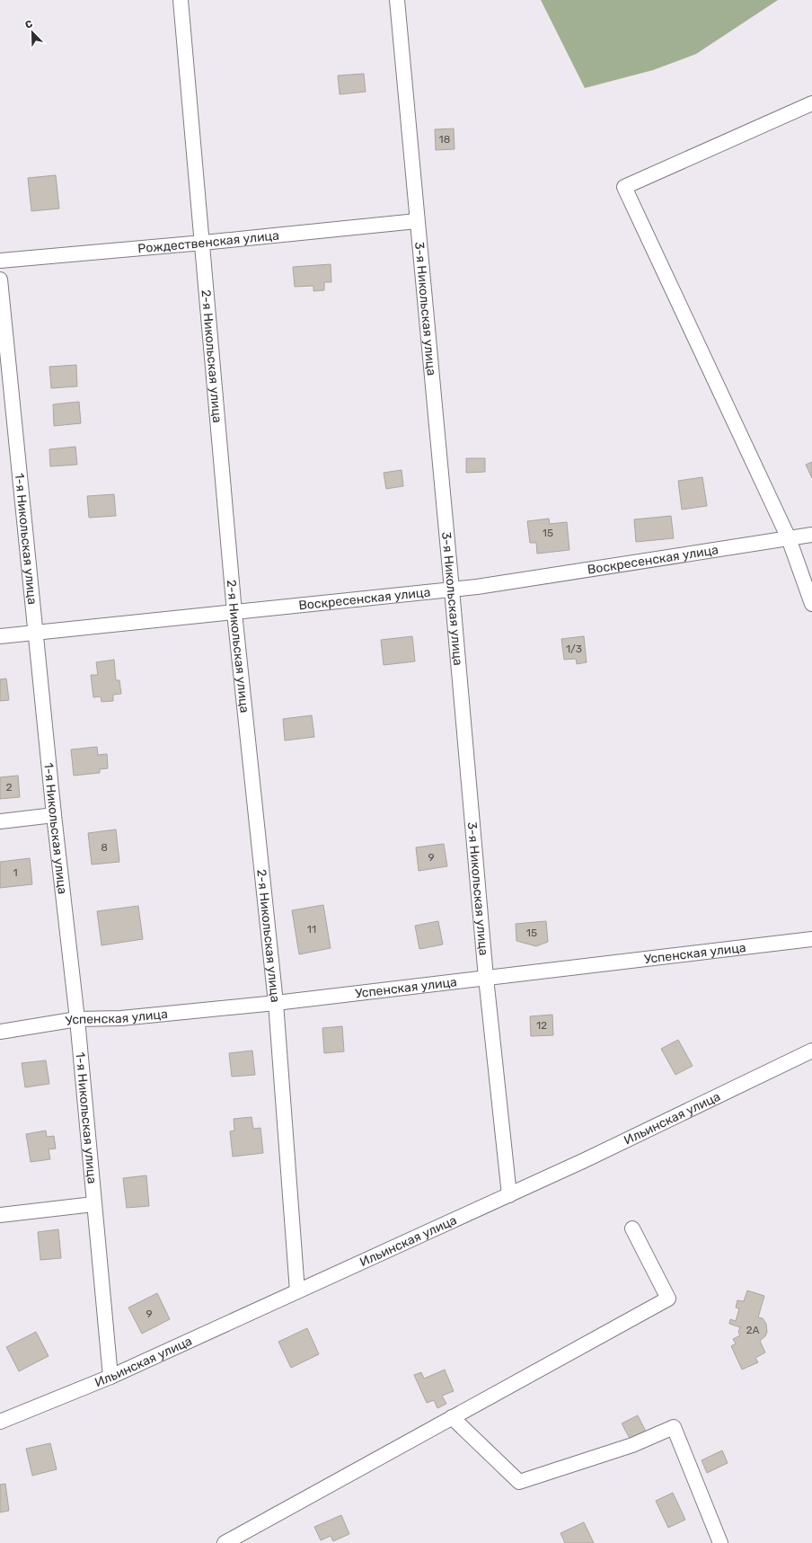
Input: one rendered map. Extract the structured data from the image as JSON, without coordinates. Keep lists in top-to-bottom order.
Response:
{
  "streets": {
    "street": [
      "Рождественская улица",
      "3-я Никольская улица",
      "2-я Никольская улица",
      "1-я Никольская улица",
      "Воскресенская улица",
      "Успенская улица",
      "Ильинская улица"
    ]
  },
  "crossings": [
    ["Рождественская улица", "3-я Никольская улица"],
    ["Рождественская улица", "2-я Никольская улица"],
    ["3-я Никольская улица", "Воскресенская улица"],
    ["3-я Никольская улица", "Успенская улица"],
    ["3-я Никольская улица", "Ильинская улица"],
    ["2-я Никольская улица", "Воскресенская улица"],
    ["2-я Никольская улица", "Успенская улица"],
    ["2-я Никольская улица", "Ильинская улица"],
    ["1-я Никольская улица", "Воскресенская улица"],
    ["1-я Никольская улица", "Успенская улица"],
    ["1-я Никольская улица", "Ильинская улица"]
  ],
  "house_numbers": [
    "18",
    "15",
    "1/3",
    "2",
    "8",
    "9",
    "1",
    "11",
    "15",
    "12",
    "9",
    "2А"
  ],
  "north": "top left"
}
